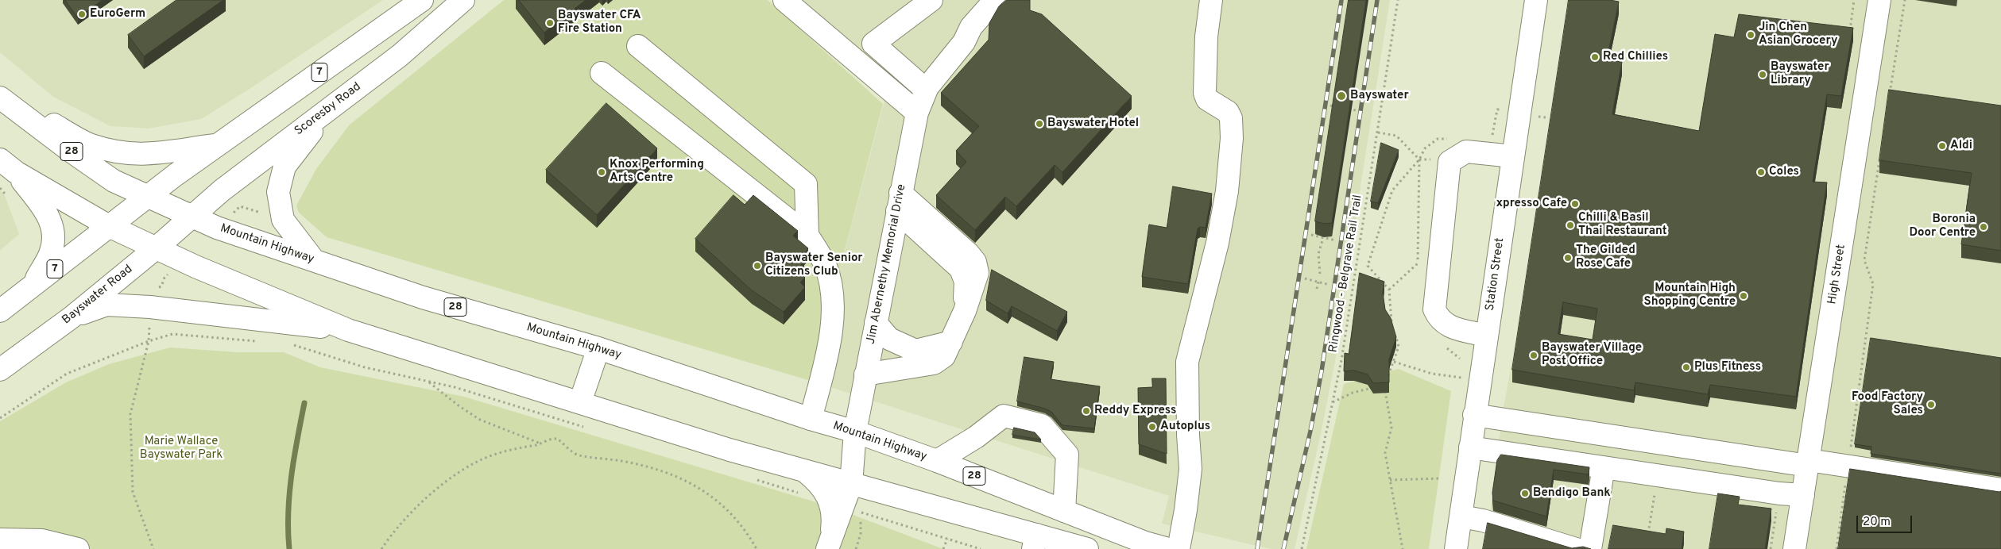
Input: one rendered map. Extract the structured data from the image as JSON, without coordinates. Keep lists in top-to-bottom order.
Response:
{
  "streets": {
    "main road": [
      "7",
      "Scoresby Road",
      "28",
      "Mountain Highway",
      "Jim Abernethy Memorial Drive",
      "Station Street",
      "High Street",
      "Bayswater Road"
    ],
    "path": ["Ringwood - Belgrave Rail Trail"]
  },
  "crossings": [
    ["7", "Mountain Highway"],
    ["Scoresby Road", "Mountain Highway"],
    ["Scoresby Road", "Bayswater Road"],
    ["Mountain Highway", "Jim Abernethy Memorial Drive"],
    ["Mountain Highway", "Bayswater Road"]
  ],
  "parks": ["Marie Wallace Bayswater Park"],
  "places": [
    "EuroGerm",
    "Bayswater CFA Fire Station",
    "Jin Chen Asian Grocery",
    "Red Chillies",
    "Bayswater Library",
    "Bayswater",
    "Bayswater Hotel",
    "Aldi",
    "Knox Performing Arts Centre",
    "Coles",
    "xpresso Cafe",
    "Chilli & Basil Thai Restaurant",
    "Boronia Door Centre",
    "The Gilded Rose Cafe",
    "Bayswater Senior Citizens Club",
    "Mountain High Shopping Centre",
    "Bayswater Village Post Office",
    "Plus Fitness",
    "Food Factory Sales",
    "Reddy Express",
    "Autoplus",
    "Bendigo Bank"
  ],
  "scale_bar": "20 m"
}
